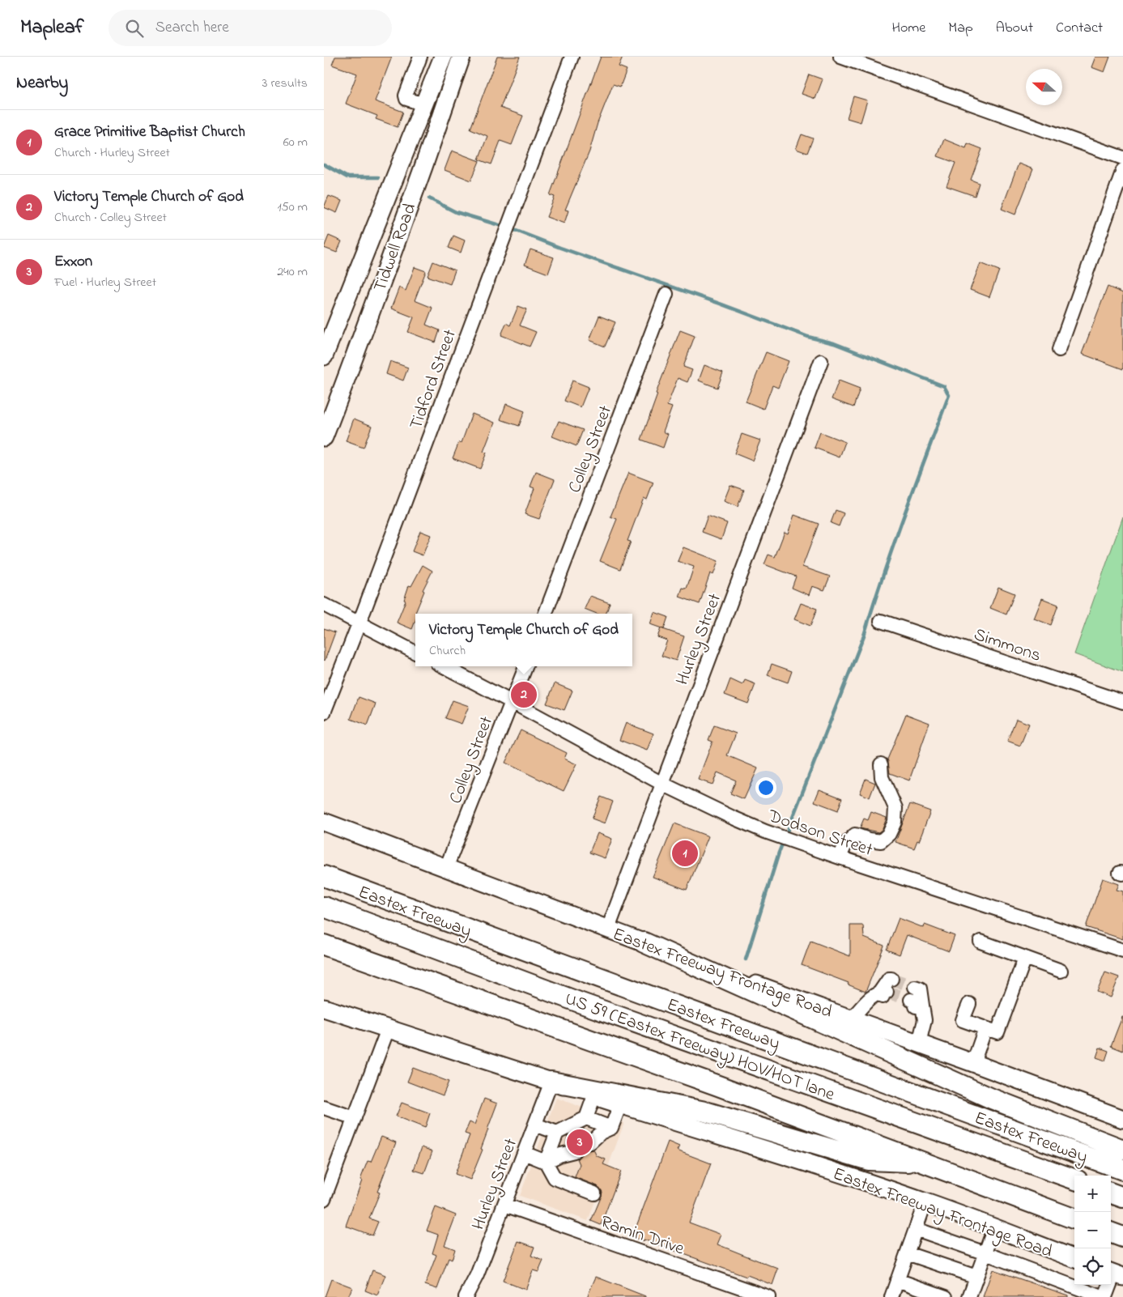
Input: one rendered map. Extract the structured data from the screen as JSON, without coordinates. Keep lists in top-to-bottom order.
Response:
{
  "streets": {
    "highway": ["Eastex Freeway", "US 59 (Eastex Freeway) HOV/HOT lane"],
    "main road": ["Tidwell Road", "Eastex Freeway Frontage Road"],
    "street": [
      "Tidford Street",
      "Colley Street",
      "Hurley Street",
      "Simmons",
      "Dodson Street",
      "Ramin Drive"
    ]
  },
  "crossings": [
    ["Colley Street", "Dodson Street"],
    ["Colley Street", "Eastex Freeway Frontage Road"],
    ["Hurley Street", "Dodson Street"],
    ["Hurley Street", "Eastex Freeway Frontage Road"],
    ["Hurley Street", "Ramin Drive"],
    ["Eastex Freeway", "US 59 (Eastex Freeway) HOV/HOT lane"]
  ],
  "north": "left",
  "page": {
    "header": "Mapleaf",
    "search": "Search here",
    "nav": [
      "Home",
      "Map",
      "About",
      "Contact"
    ],
    "heading": ["Nearby", "3 results"],
    "list": [
      {
        "mark": "1",
        "name": "Grace Primitive Baptist Church",
        "note": "Church · Hurley Street",
        "value": "60 m"
      },
      {
        "mark": "2",
        "name": "Victory Temple Church of God",
        "note": "Church · Colley Street",
        "value": "150 m"
      },
      {
        "mark": "3",
        "name": "Exxon",
        "note": "Fuel · Hurley Street",
        "value": "240 m"
      }
    ],
    "popup": ["Victory Temple Church of God", "Church"],
    "pins": ["2", "1", "3"],
    "map_buttons": ["+", "−"]
  }
}
